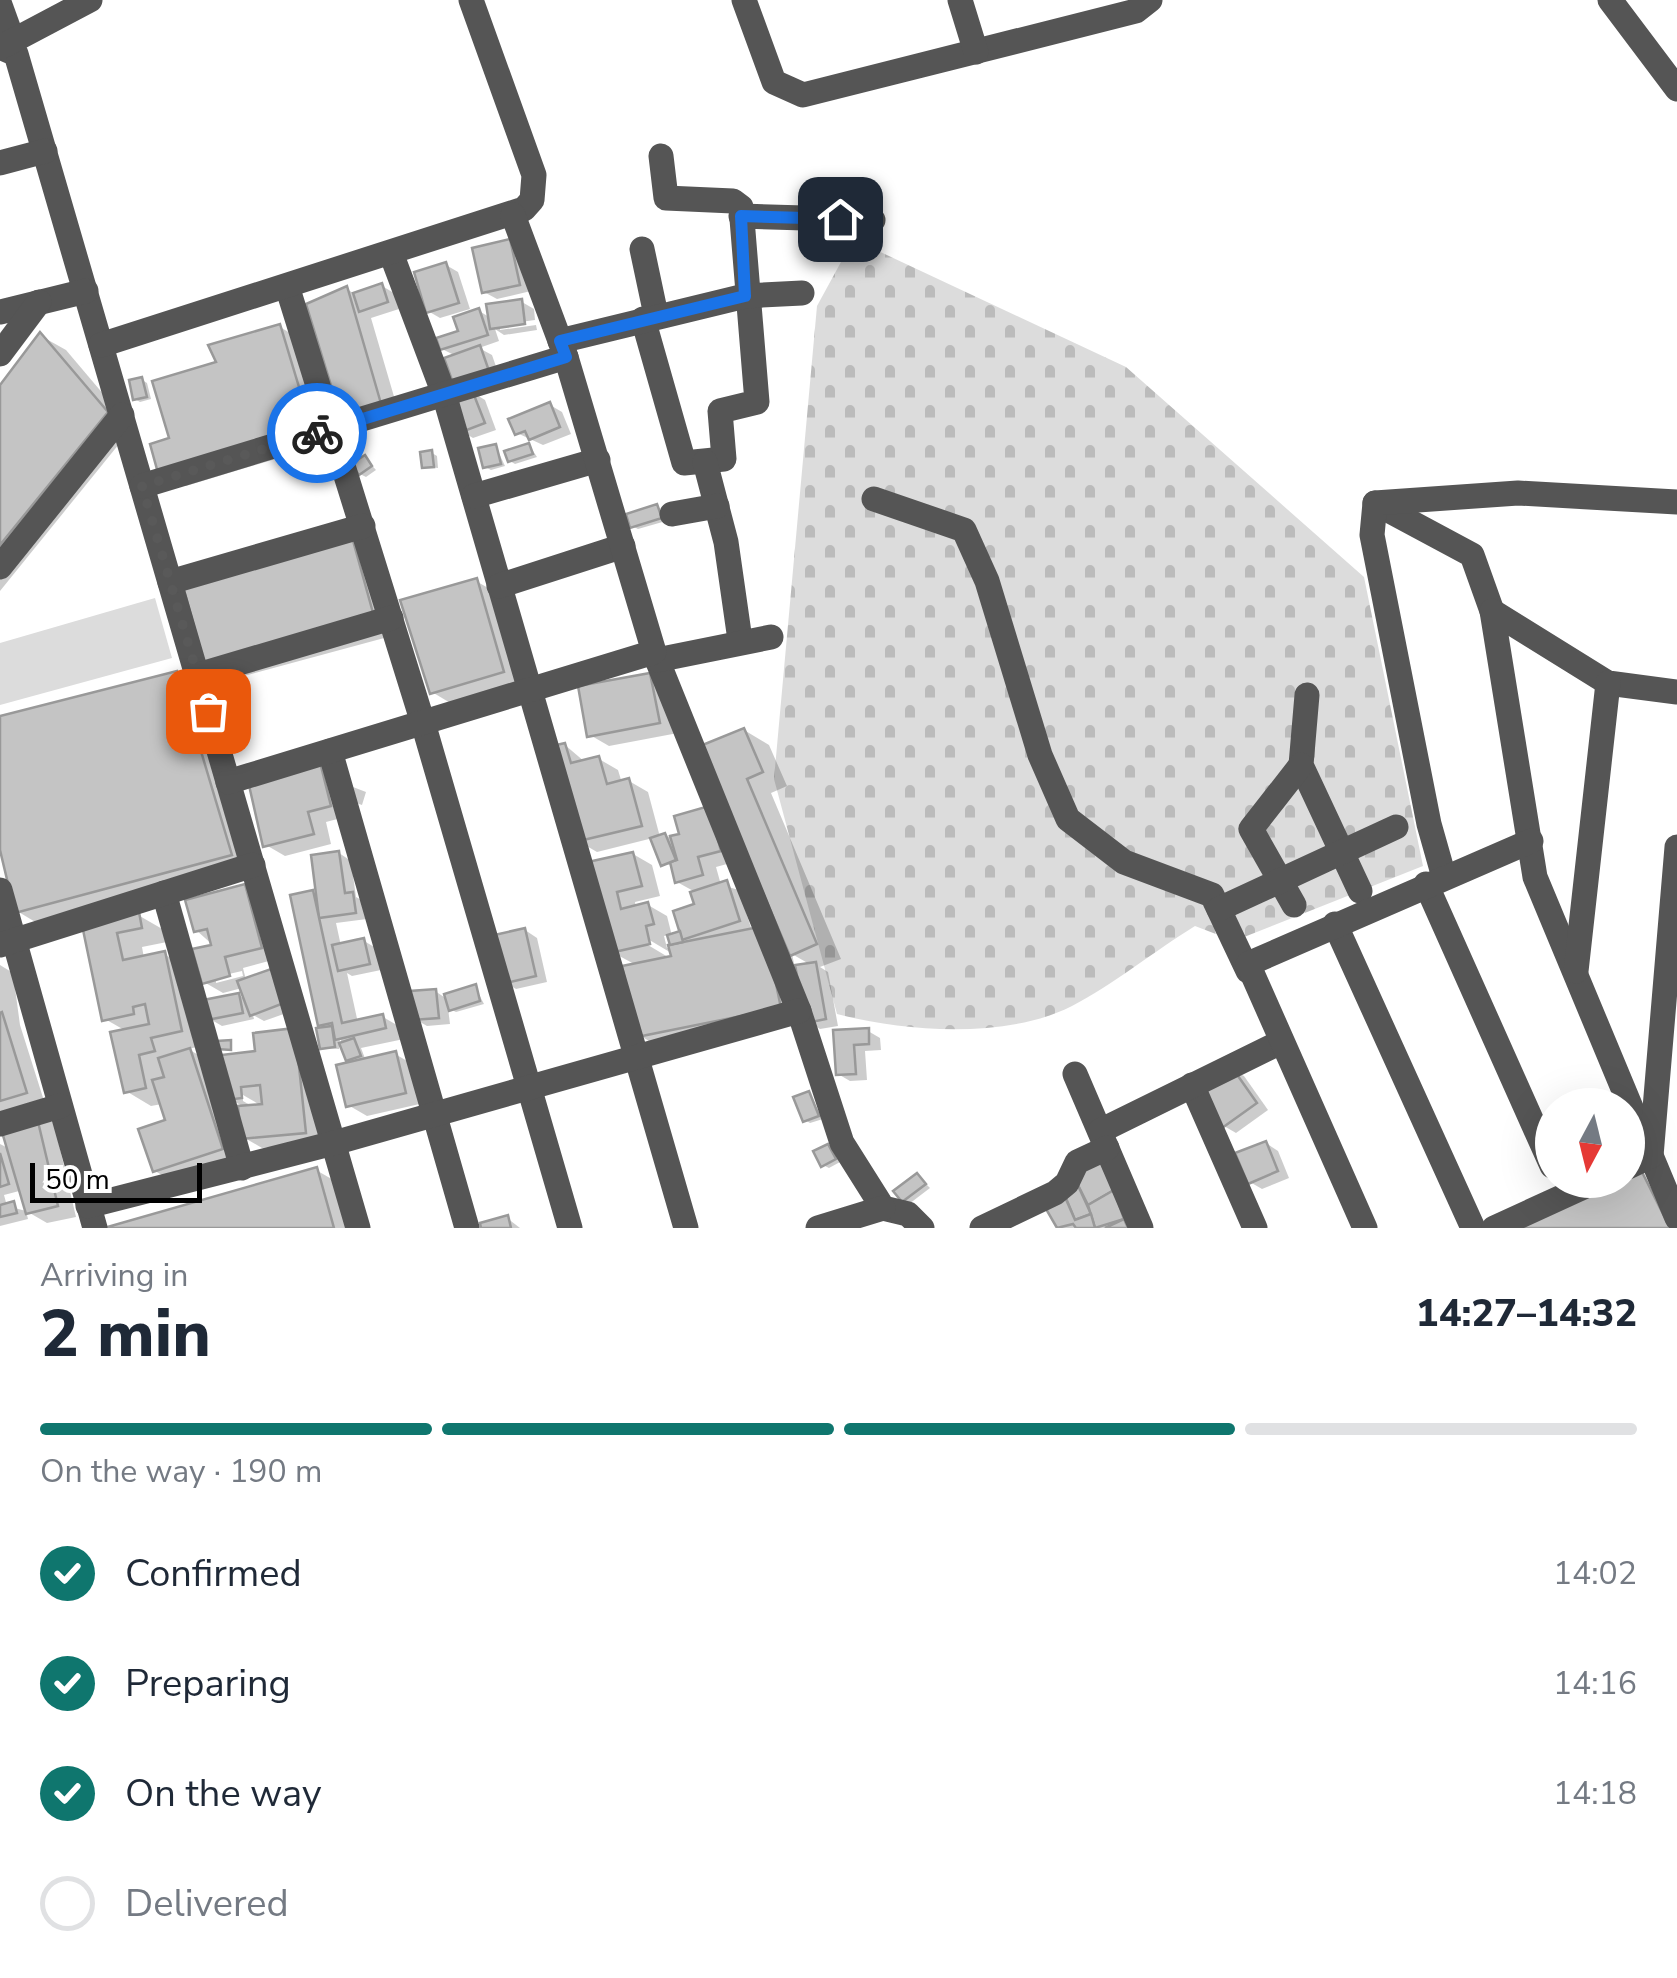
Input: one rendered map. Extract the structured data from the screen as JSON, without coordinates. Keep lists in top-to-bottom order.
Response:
{
  "scale_bar": "50 m",
  "north": "bottom",
  "page": {
    "scale": "50 m",
    "heading": ["2 min", "Arriving in", "14:27–14:32"],
    "bar": "On the way · 190 m",
    "list": [
      ["Confirmed", "14:02"],
      ["Preparing", "14:16"],
      ["On the way", "14:18"],
      "Delivered"
    ]
  }
}
